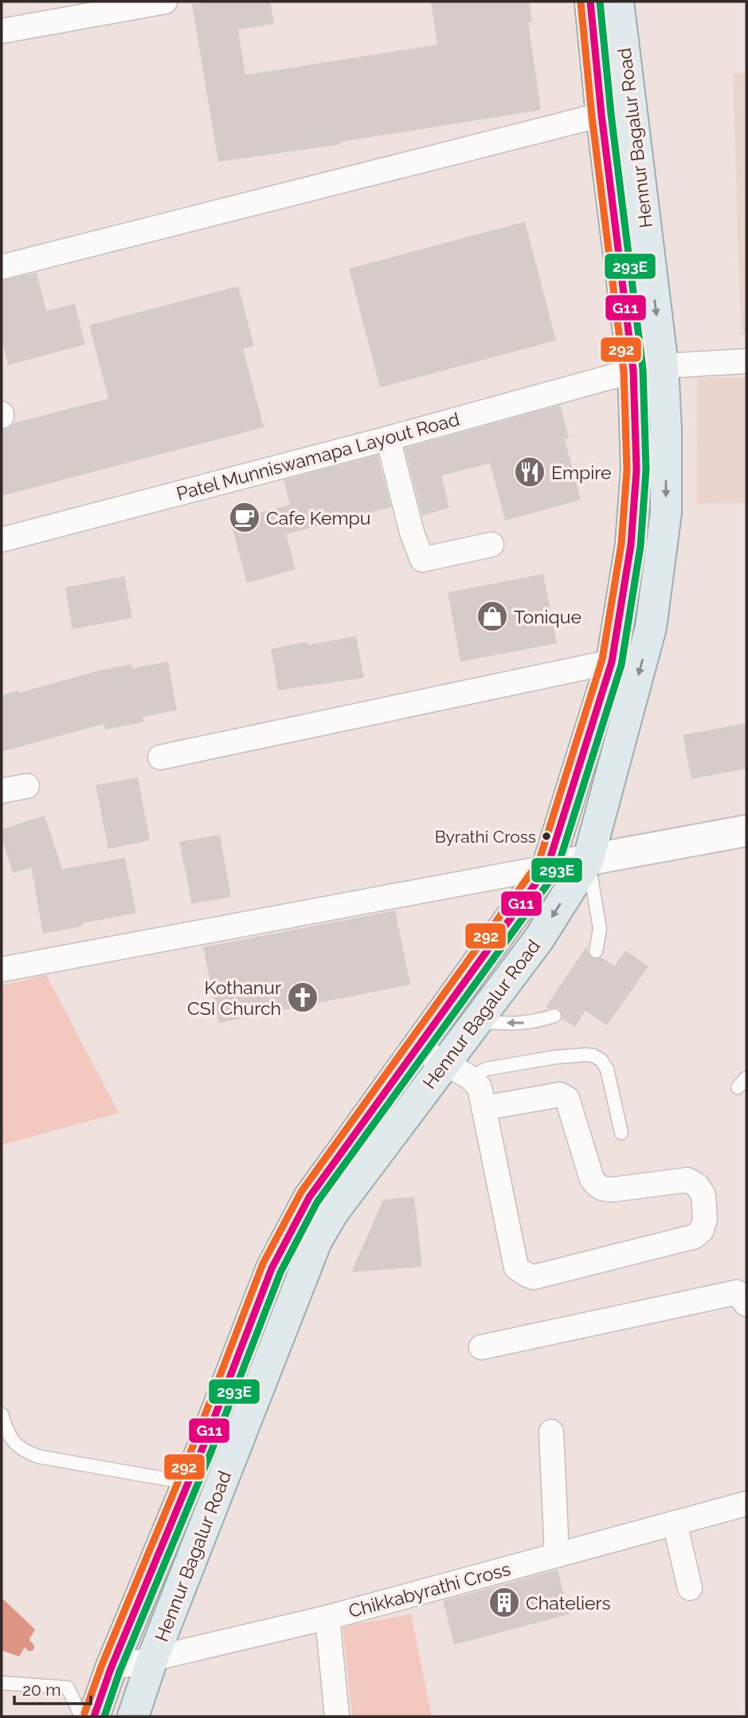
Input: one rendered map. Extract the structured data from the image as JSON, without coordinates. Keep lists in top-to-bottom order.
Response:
{
  "streets": {
    "main road": ["Hennur Bagalur Road"],
    "street": ["Patel Munniswamapa Layout Road", "Chikkabyrathi Cross"]
  },
  "crossings": [
    ["Hennur Bagalur Road", "Patel Munniswamapa Layout Road"],
    ["Hennur Bagalur Road", "Chikkabyrathi Cross"]
  ],
  "places": {
    "restaurant": ["Empire"],
    "cafe": ["Cafe Kempu"],
    "shop": ["Tonique"],
    "other": ["Byrathi Cross"],
    "church": ["Kothanur CSI Church"],
    "building": ["Chateliers"]
  },
  "lines": ["transit line G11", "transit line 293E", "transit line 292"],
  "scale_bar": "20 m"
}
